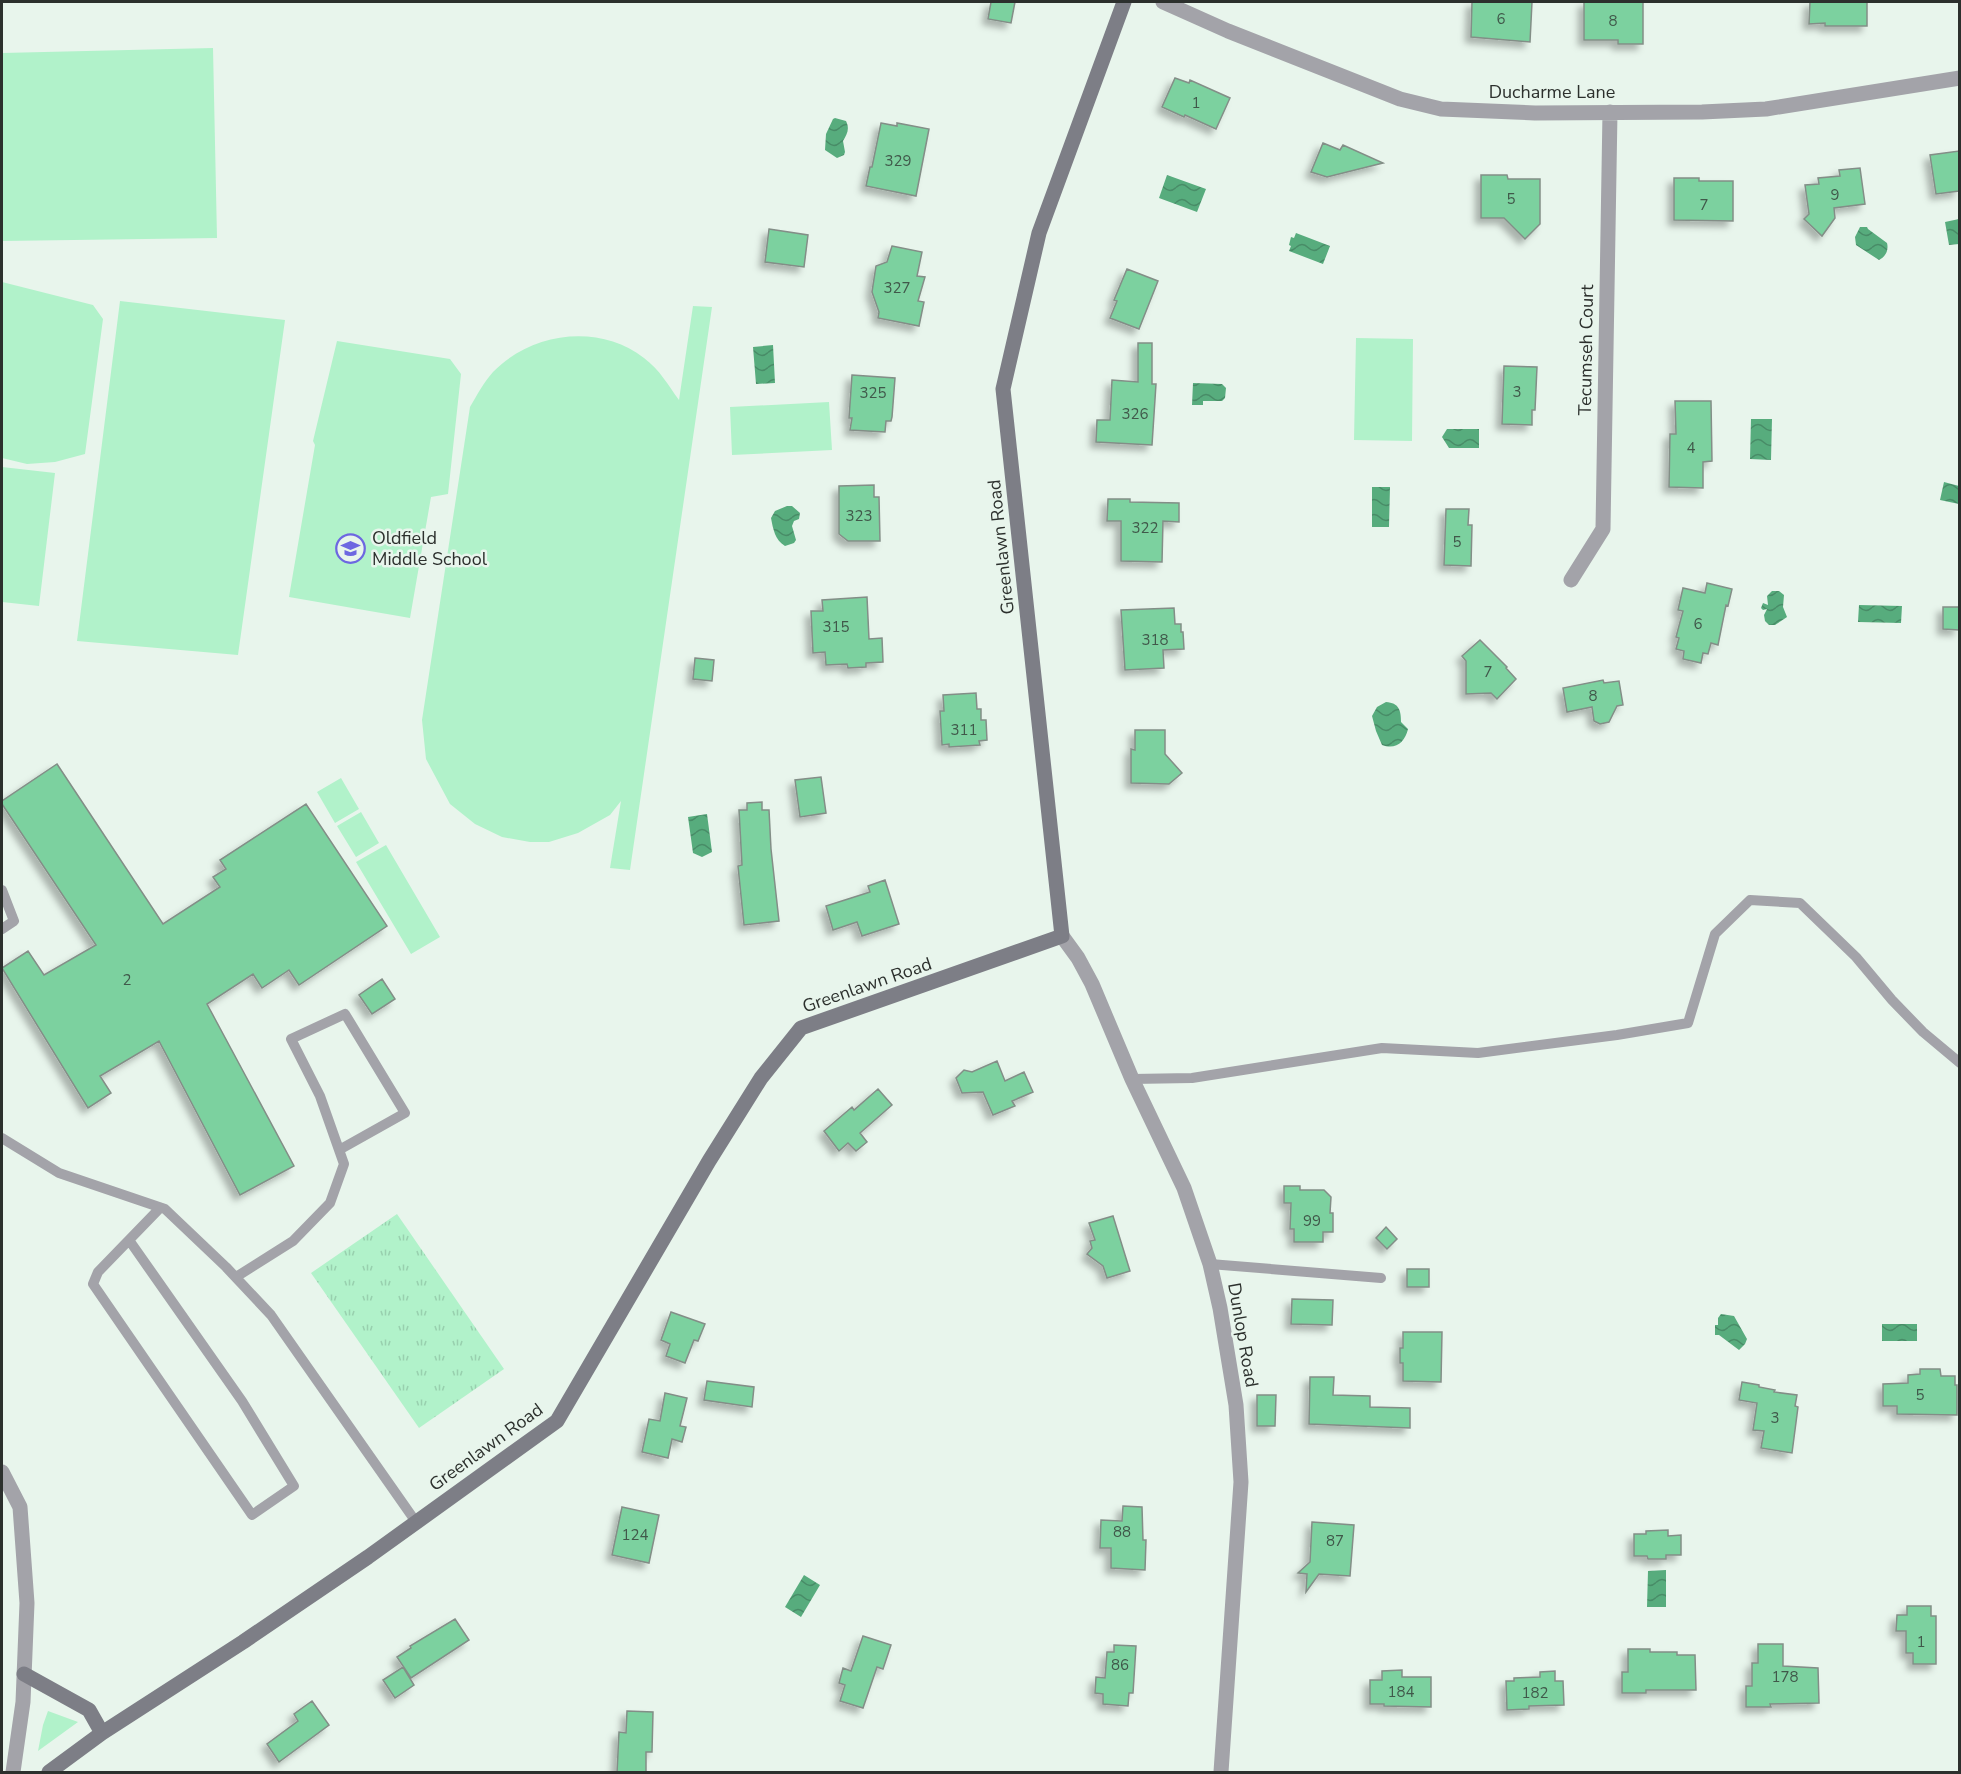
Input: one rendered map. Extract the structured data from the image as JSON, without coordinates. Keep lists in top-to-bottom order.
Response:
{
  "streets": {
    "main road": ["Greenlawn Road"],
    "street": ["Ducharme Lane", "Tecumseh Court", "Dunlop Road"]
  },
  "crossings": [
    ["Ducharme Lane", "Tecumseh Court"],
    ["Greenlawn Road", "Dunlop Road"]
  ],
  "places": {
    "school or university": ["Oldfield Middle School"]
  },
  "house_numbers": [
    "6",
    "8",
    "1",
    "329",
    "9",
    "5",
    "7",
    "327",
    "3",
    "325",
    "326",
    "4",
    "323",
    "322",
    "5",
    "6",
    "315",
    "318",
    "7",
    "8",
    "311",
    "2",
    "99",
    "5",
    "3",
    "88",
    "124",
    "87",
    "1",
    "86",
    "178",
    "184",
    "182"
  ]
}
